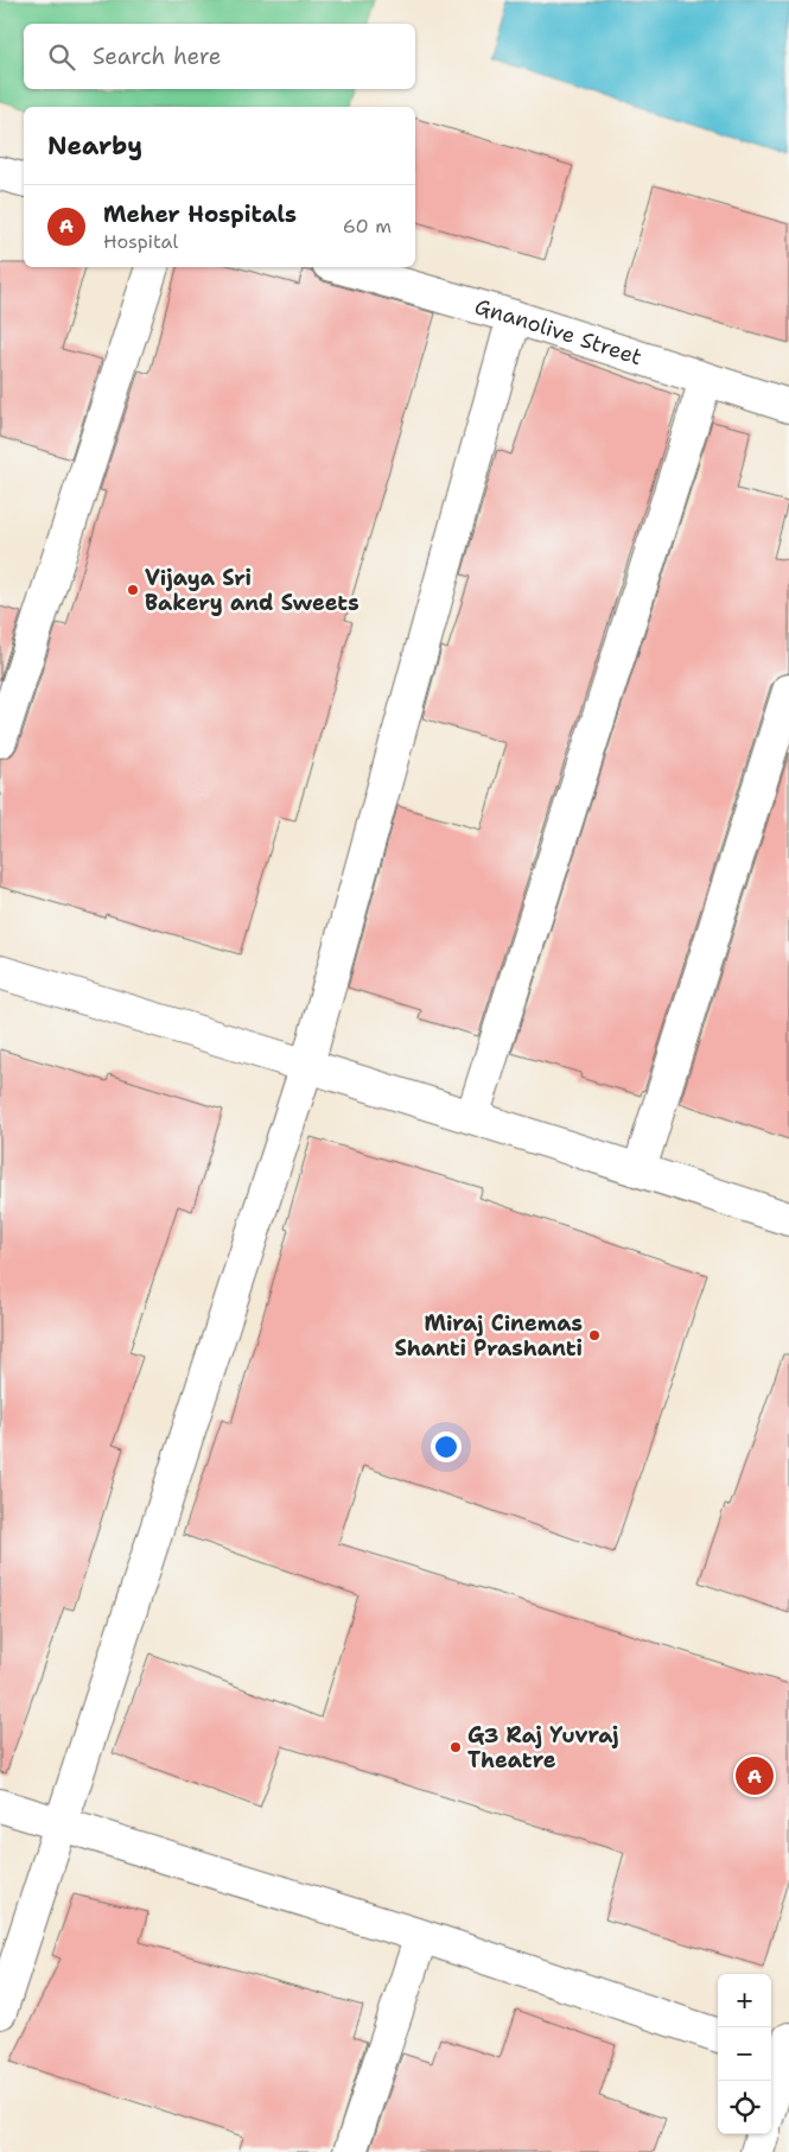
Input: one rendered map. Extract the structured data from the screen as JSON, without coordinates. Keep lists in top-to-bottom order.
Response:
{
  "streets": {
    "street": ["Gnanolive Street"]
  },
  "places": ["Vijaya Sri Bakery and Sweets", "Miraj Cinemas Shanti Prashanti", "G3 Raj Yuvraj Theatre"],
  "page": {
    "search": "Search here",
    "heading": "Nearby",
    "list": [
      {
        "mark": "A",
        "name": "Meher Hospitals",
        "note": "Hospital",
        "value": "60 m"
      }
    ],
    "pins": "A",
    "map_buttons": ["+", "−"]
  }
}
